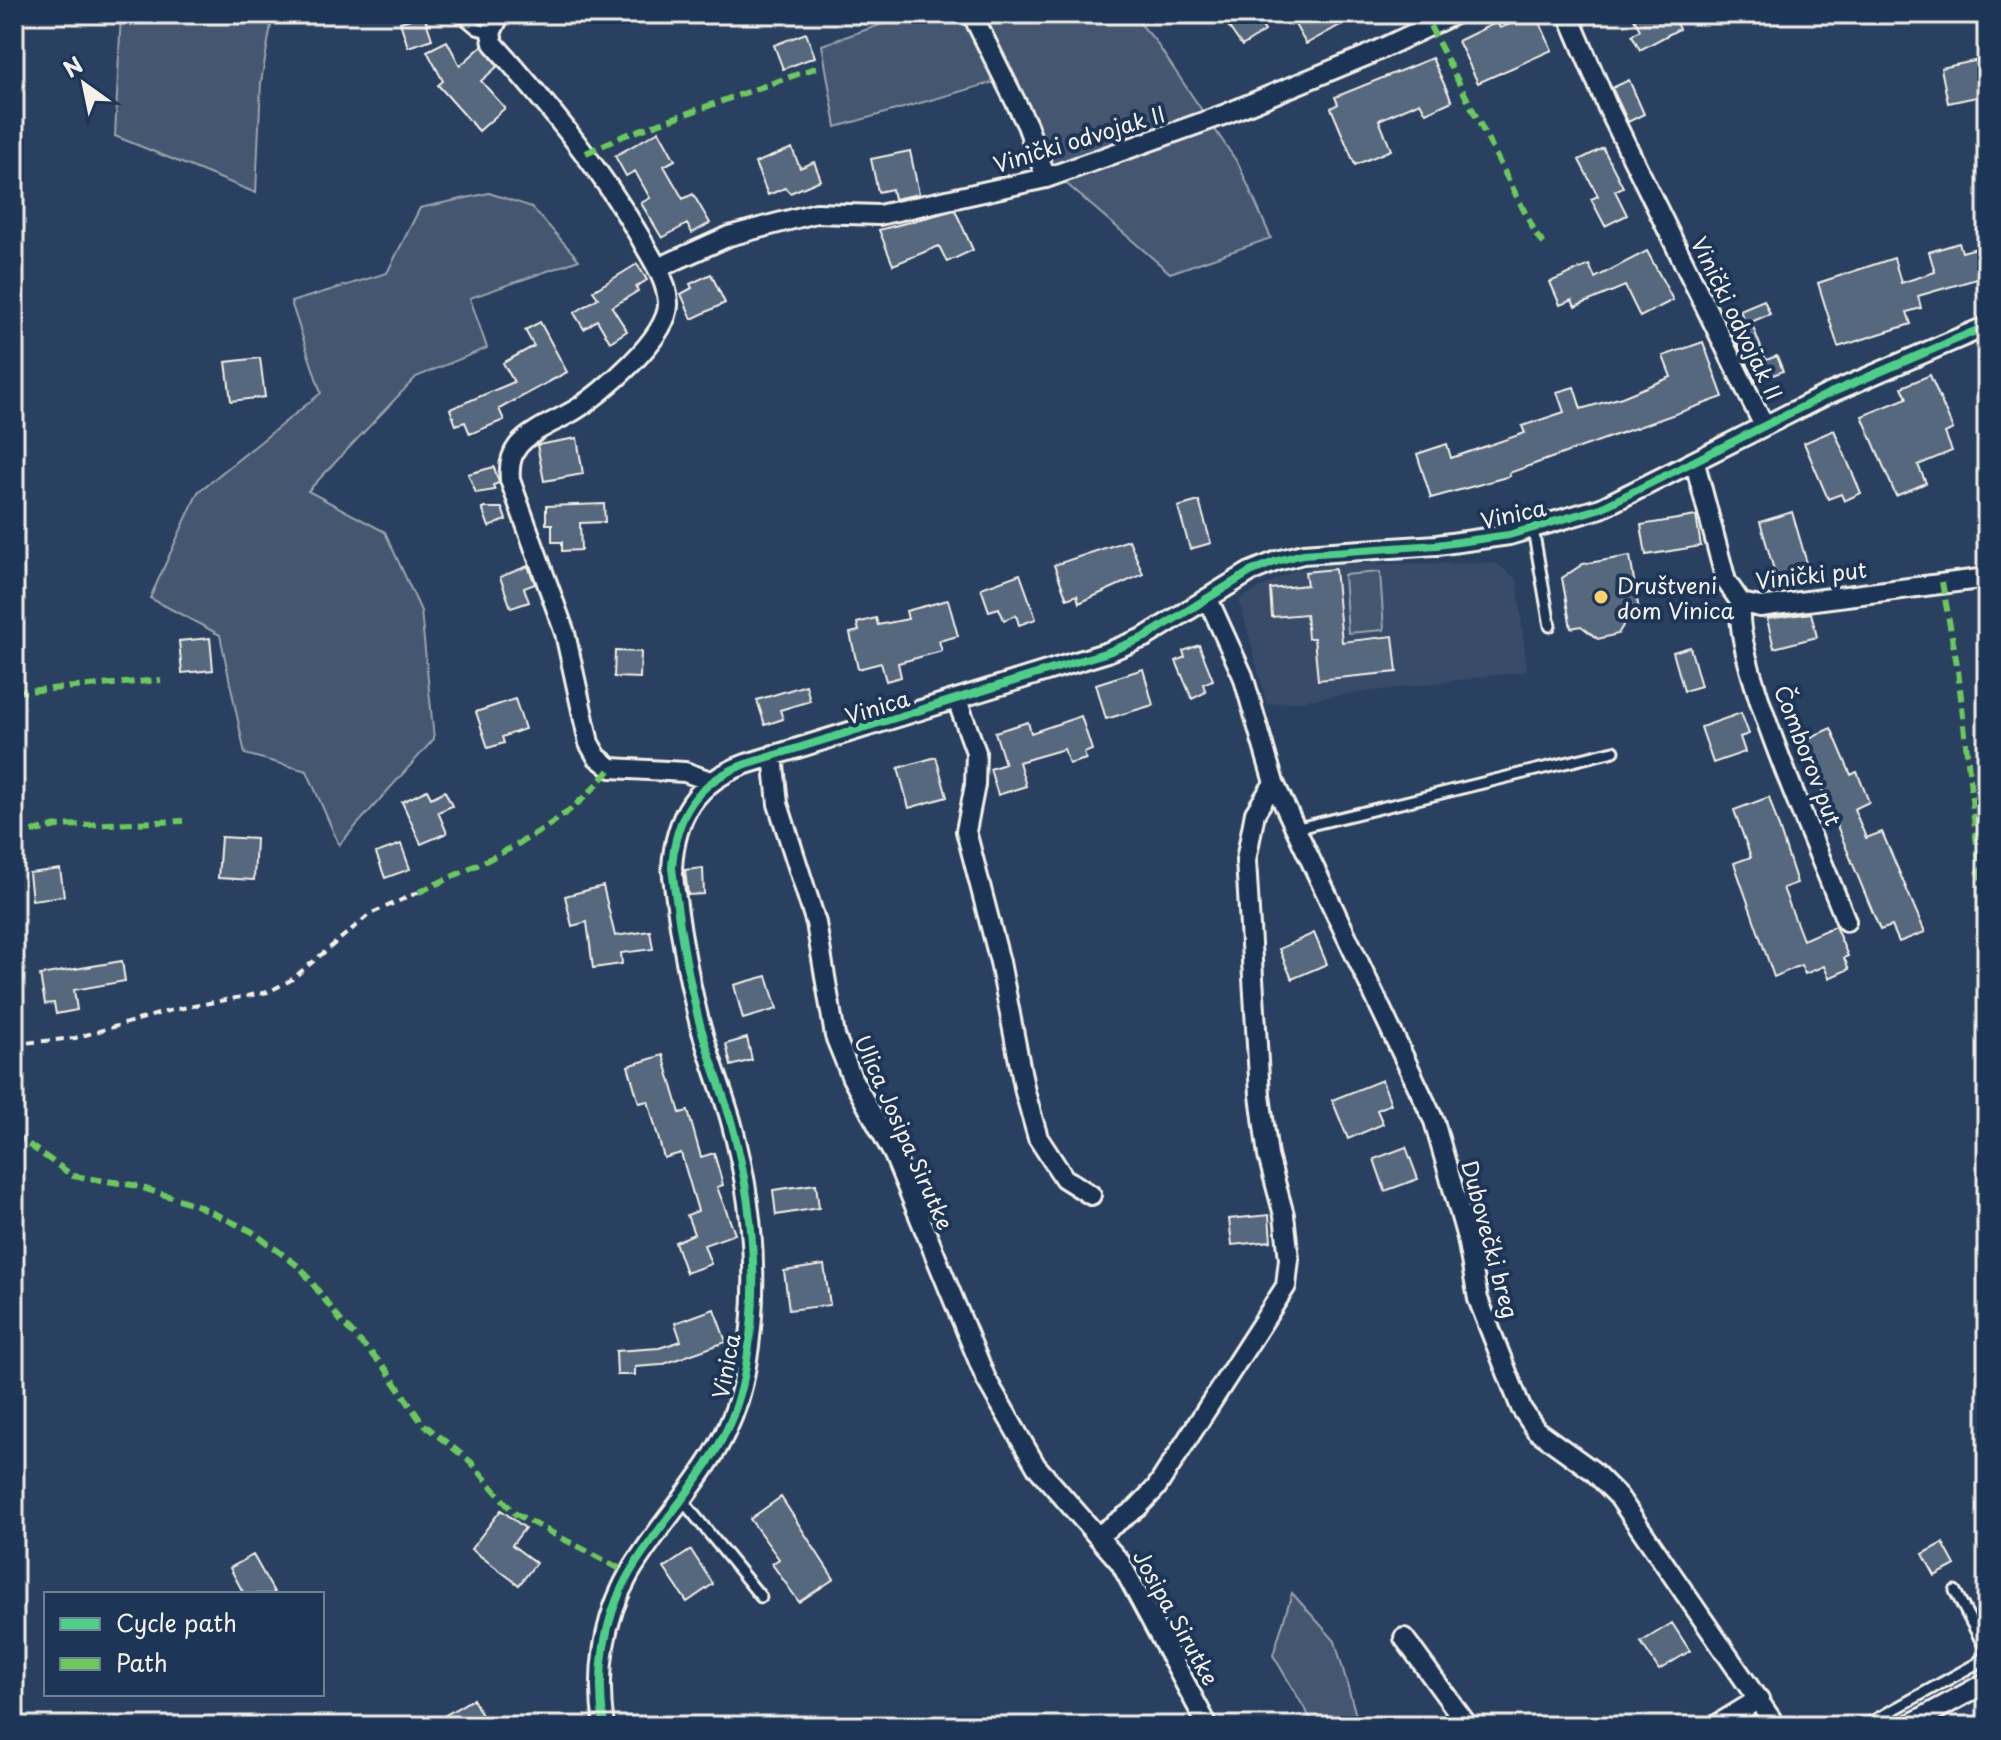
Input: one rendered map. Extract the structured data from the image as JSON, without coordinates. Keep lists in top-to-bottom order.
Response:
{
  "streets": {
    "street": [
      "Vinički odvojak II",
      "Vinica",
      "Vinički put",
      "Čomborov put",
      "Ulica Josipa Sirutke",
      "Dubovečki breg",
      "Josipa Sirutke"
    ]
  },
  "crossings": [
    ["Vinički odvojak II", "Vinica"],
    ["Vinica", "Vinički put"],
    ["Vinica", "Ulica Josipa Sirutke"],
    ["Vinica", "Dubovečki breg"],
    ["Vinički put", "Čomborov put"],
    ["Ulica Josipa Sirutke", "Josipa Sirutke"]
  ],
  "places": ["Društveni dom Vinica"],
  "legend": ["Cycle path", "Path"],
  "north": "top left"
}
